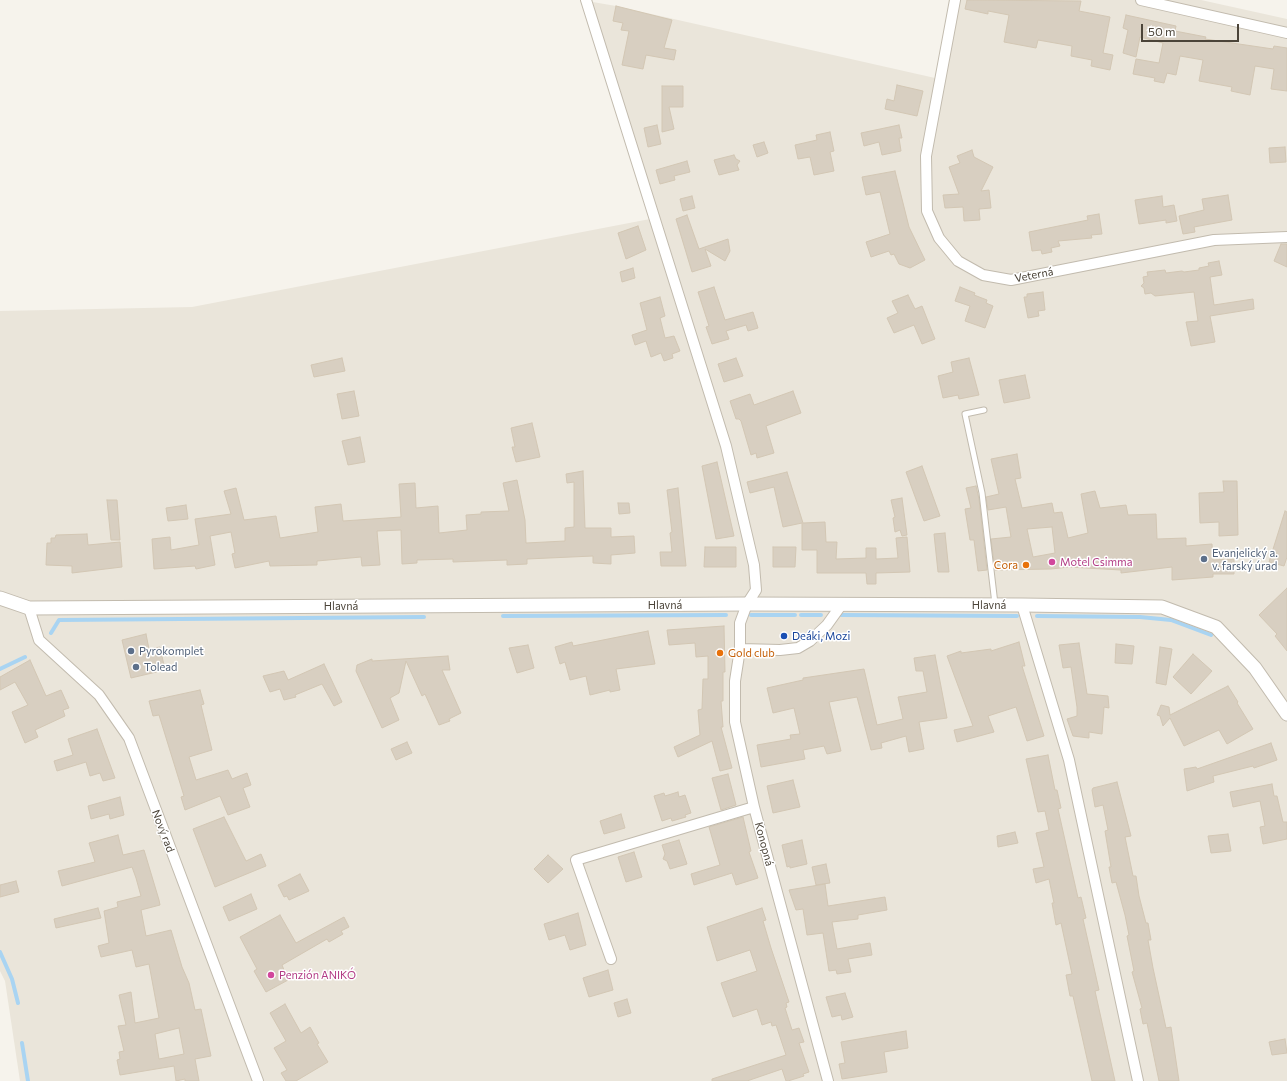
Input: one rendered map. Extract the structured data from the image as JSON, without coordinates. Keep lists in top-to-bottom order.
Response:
{
  "streets": {
    "street": [
      "Veterná",
      "Hlavná",
      "Nový rad",
      "Konopná"
    ]
  },
  "crossings": [
    ["Hlavná", "Nový rad"],
    ["Hlavná", "Konopná"]
  ],
  "places": [
    "Evanjelický a. v. farský úrad",
    "Motel Csimma",
    "Cora",
    "Deáki, Mozi",
    "Pyrokomplet",
    "Gold club",
    "Tolead",
    "Penzión ANIKÓ"
  ],
  "scale_bar": "50 m"
}
